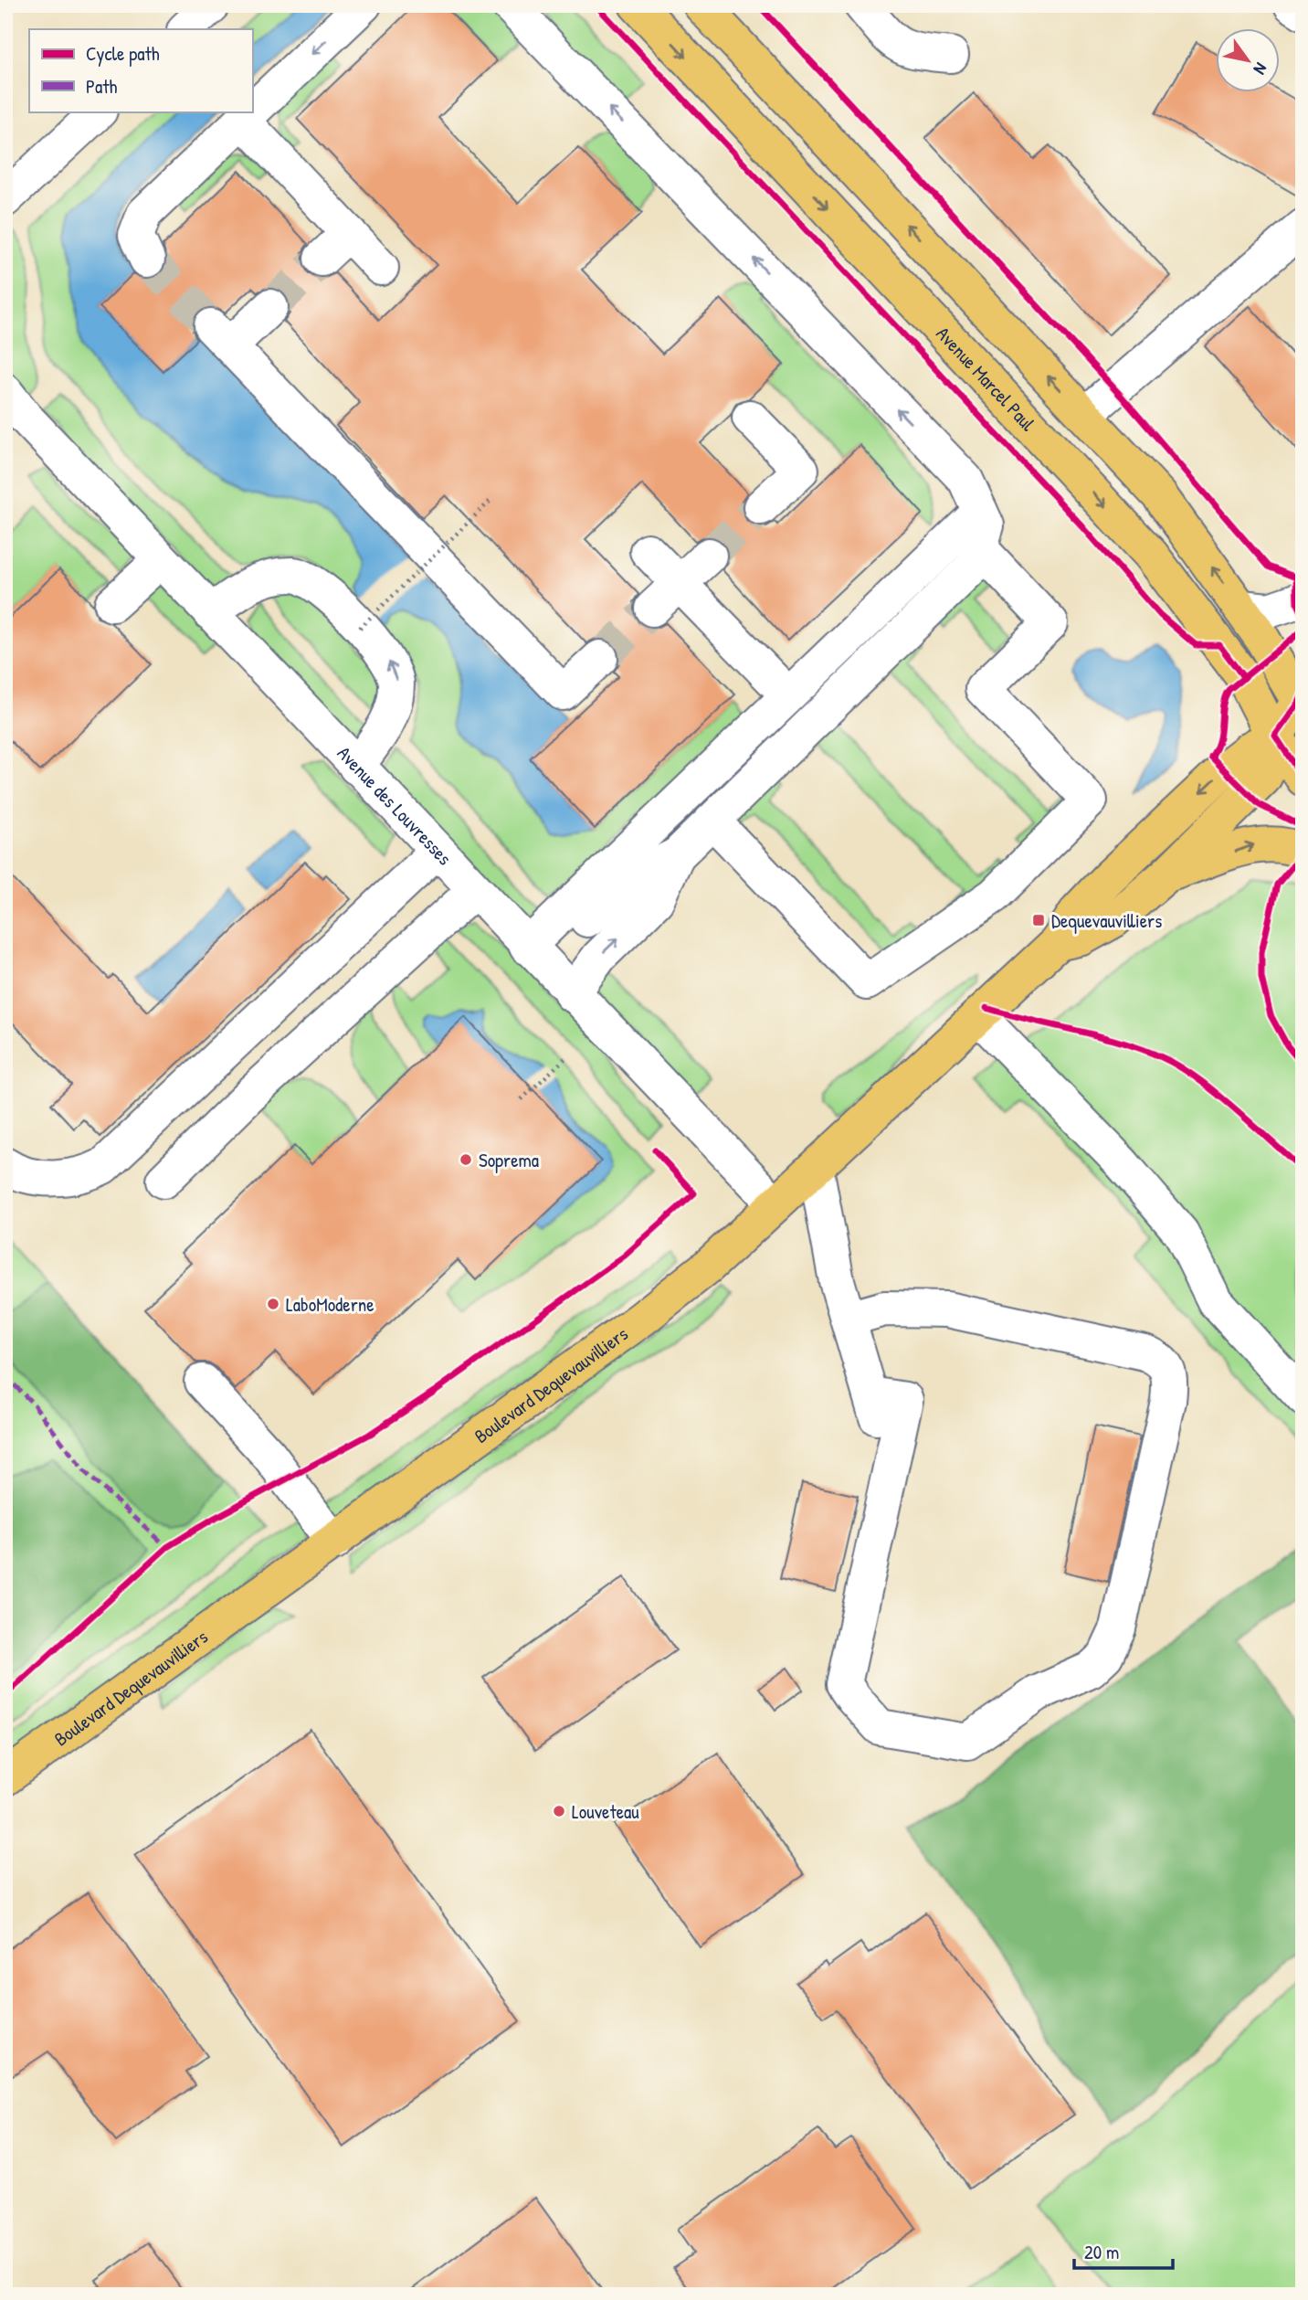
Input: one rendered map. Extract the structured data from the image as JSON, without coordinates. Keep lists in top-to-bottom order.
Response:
{
  "streets": {
    "main road": ["Avenue Marcel Paul", "Boulevard Dequevauvilliers"],
    "street": ["Avenue des Louvresses"]
  },
  "crossings": [
    ["Avenue Marcel Paul", "Boulevard Dequevauvilliers"],
    ["Avenue des Louvresses", "Boulevard Dequevauvilliers"]
  ],
  "places": {
    "transit": ["Dequevauvilliers"],
    "other": ["Soprema", "LaboModerne", "Louveteau"]
  },
  "legend": ["Cycle path", "Path"],
  "scale_bar": "20 m",
  "north": "bottom right"
}
